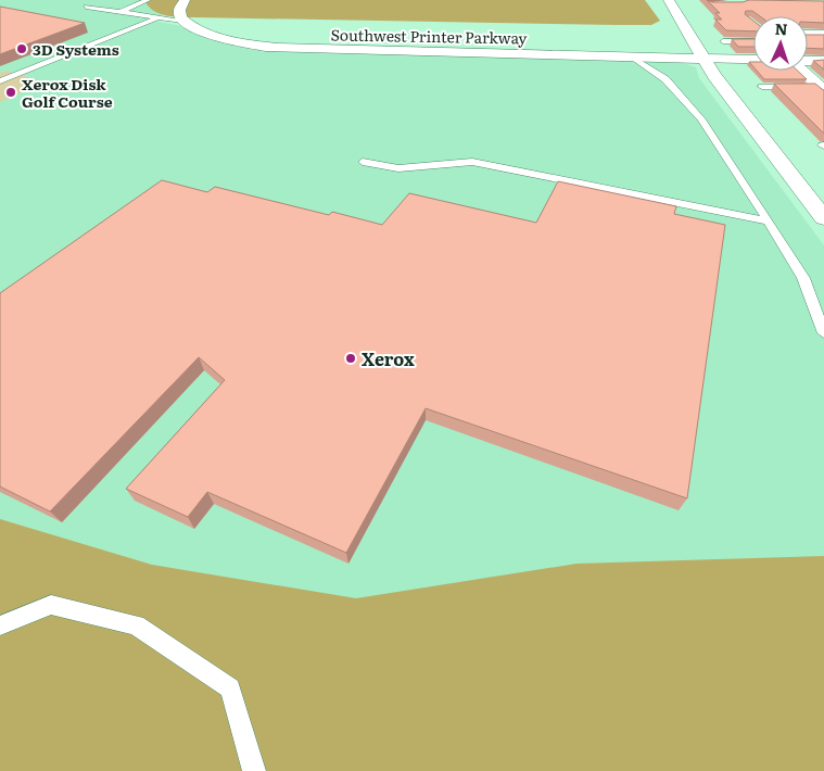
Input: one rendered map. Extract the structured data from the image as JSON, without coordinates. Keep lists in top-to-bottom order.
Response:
{
  "streets": {
    "street": ["Southwest Printer Parkway"]
  },
  "places": ["3D Systems", "Xerox Disk Golf Course", "Xerox"],
  "north": "top"
}
